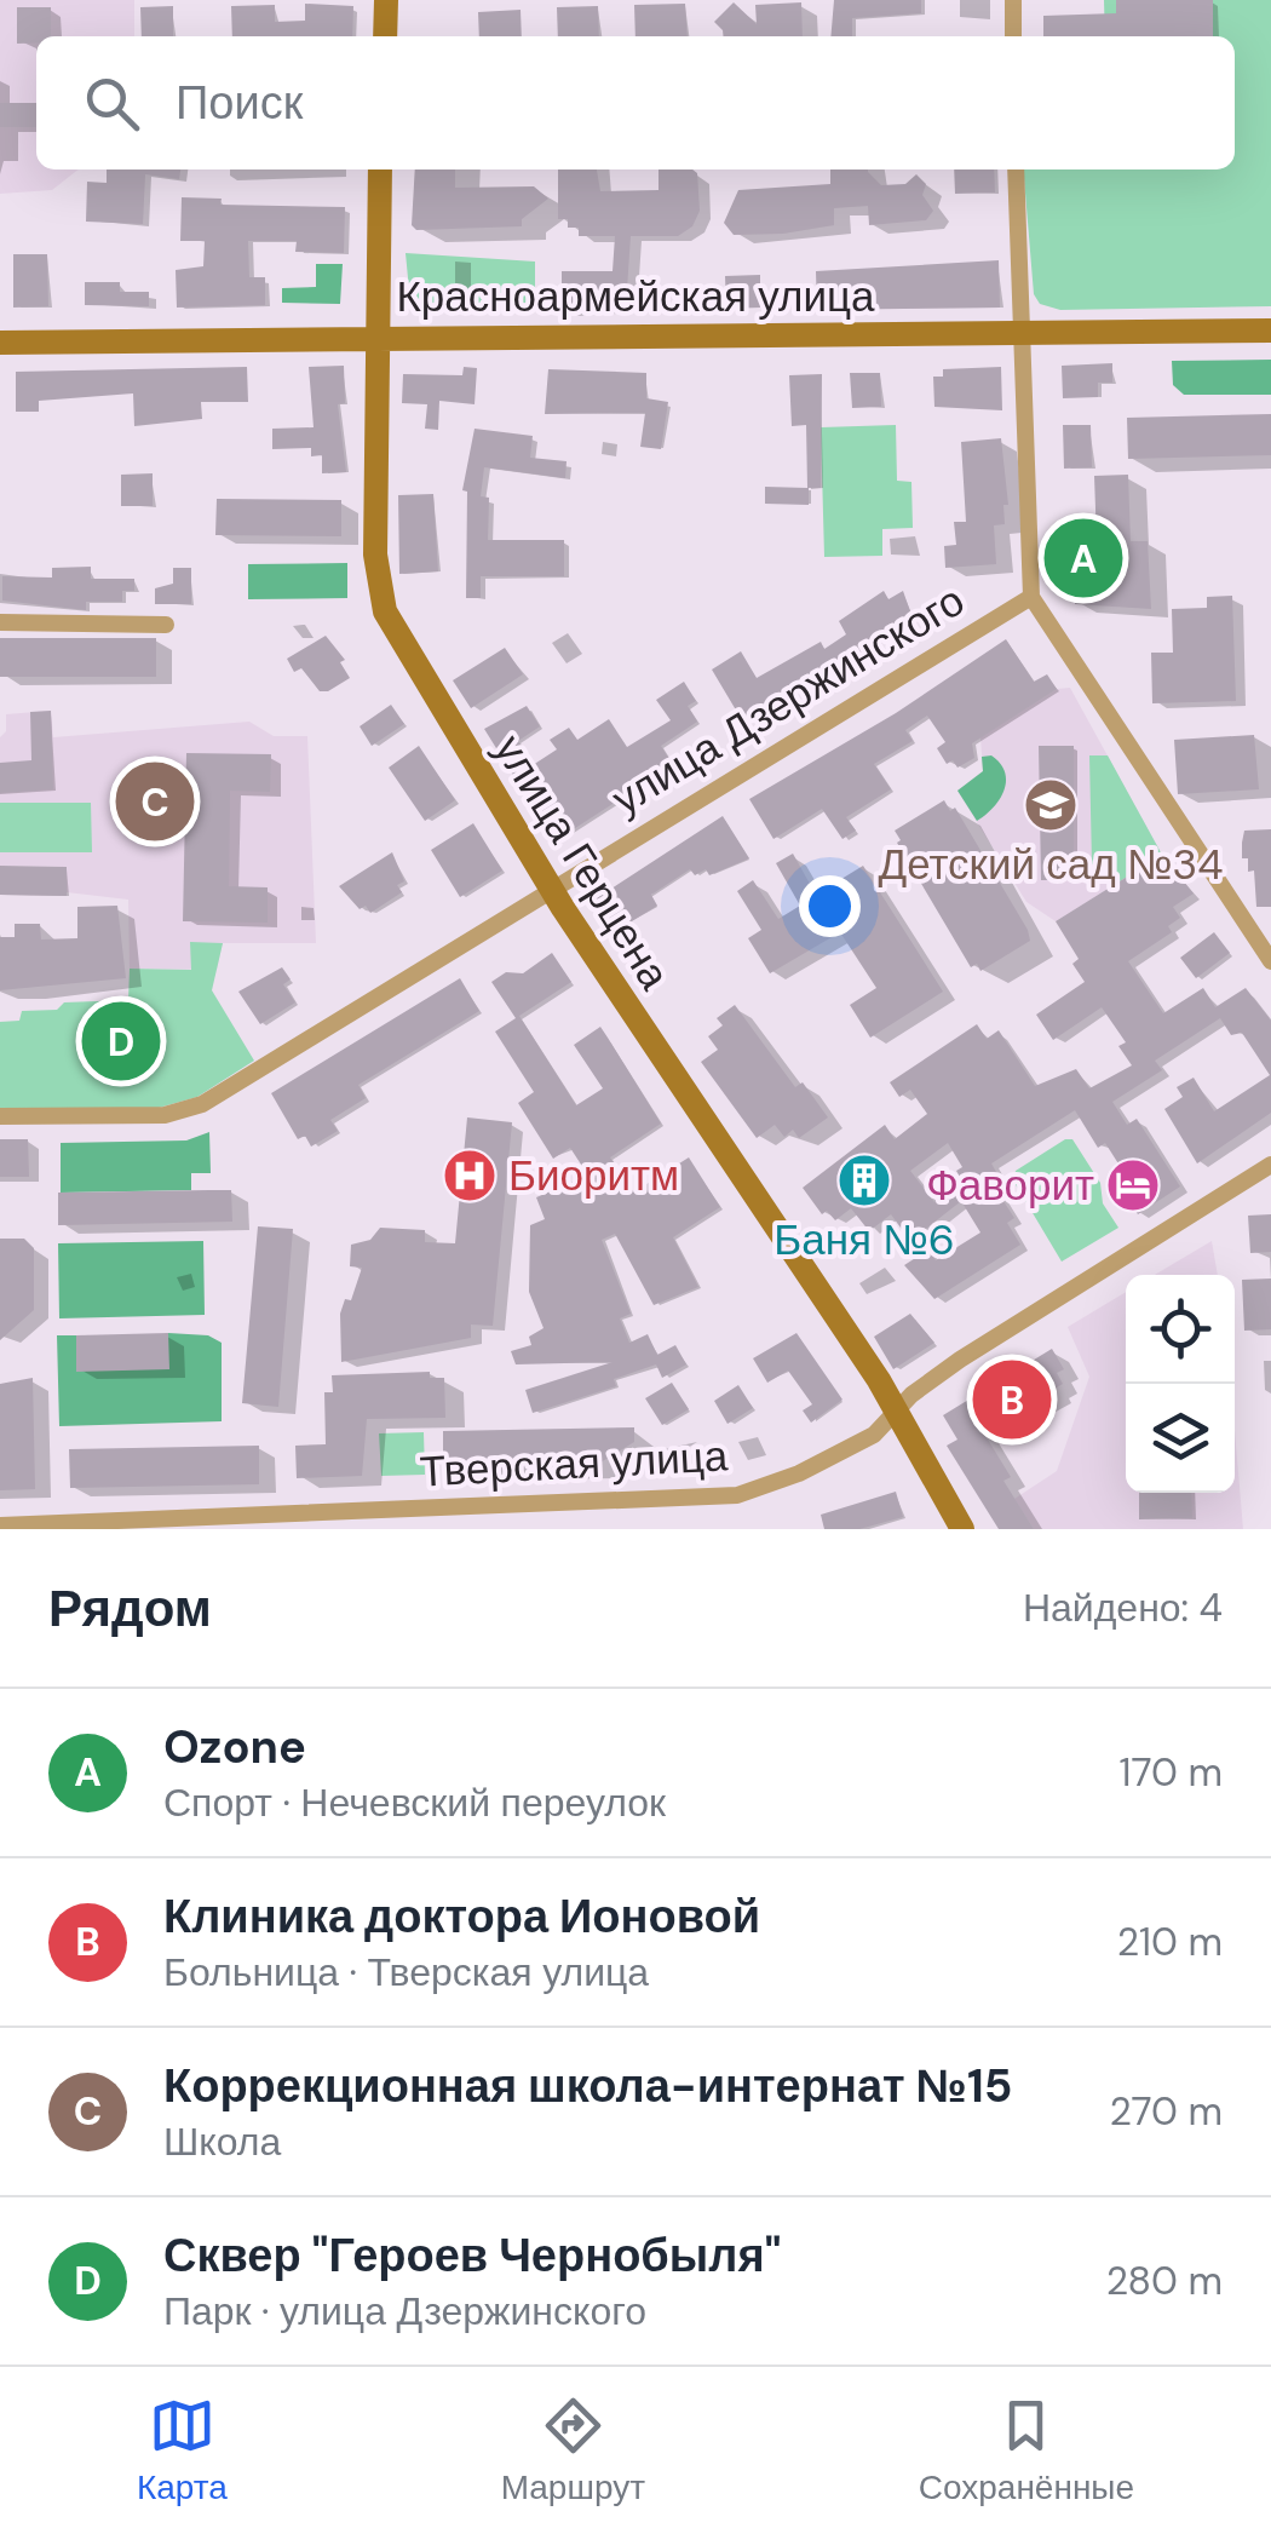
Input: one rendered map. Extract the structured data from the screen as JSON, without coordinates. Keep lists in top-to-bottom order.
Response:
{
  "streets": {
    "street": [
      "Красноармейская улица",
      "улица Дзержинского",
      "улица Герцена",
      "Тверская улица"
    ]
  },
  "crossings": [
    ["Красноармейская улица", "улица Герцена"],
    ["улица Дзержинского", "улица Герцена"],
    ["улица Герцена", "Тверская улица"]
  ],
  "places": {
    "school or university": ["Детский сад №34"],
    "hospital": ["Биоритм"],
    "building": ["Баня №6"],
    "hotel": ["Фаворит"]
  },
  "page": {
    "search": "Поиск",
    "pins": [
      "A",
      "C",
      "D",
      "B"
    ],
    "heading": ["Рядом", "Найдено: 4"],
    "list": [
      {
        "mark": "A",
        "name": "Ozone",
        "note": "Спорт · Нечевский переулок",
        "value": "170 m"
      },
      {
        "mark": "B",
        "name": "Клиника доктора Ионовой",
        "note": "Больница · Тверская улица",
        "value": "210 m"
      },
      {
        "mark": "C",
        "name": "Коррекционная школа-интернат №15",
        "note": "Школа",
        "value": "270 m"
      },
      {
        "mark": "D",
        "name": "Сквер \"Героев Чернобыля\"",
        "note": "Парк · улица Дзержинского",
        "value": "280 m"
      }
    ],
    "nav": ["Карта", "Маршрут", "Сохранённые"]
  }
}
